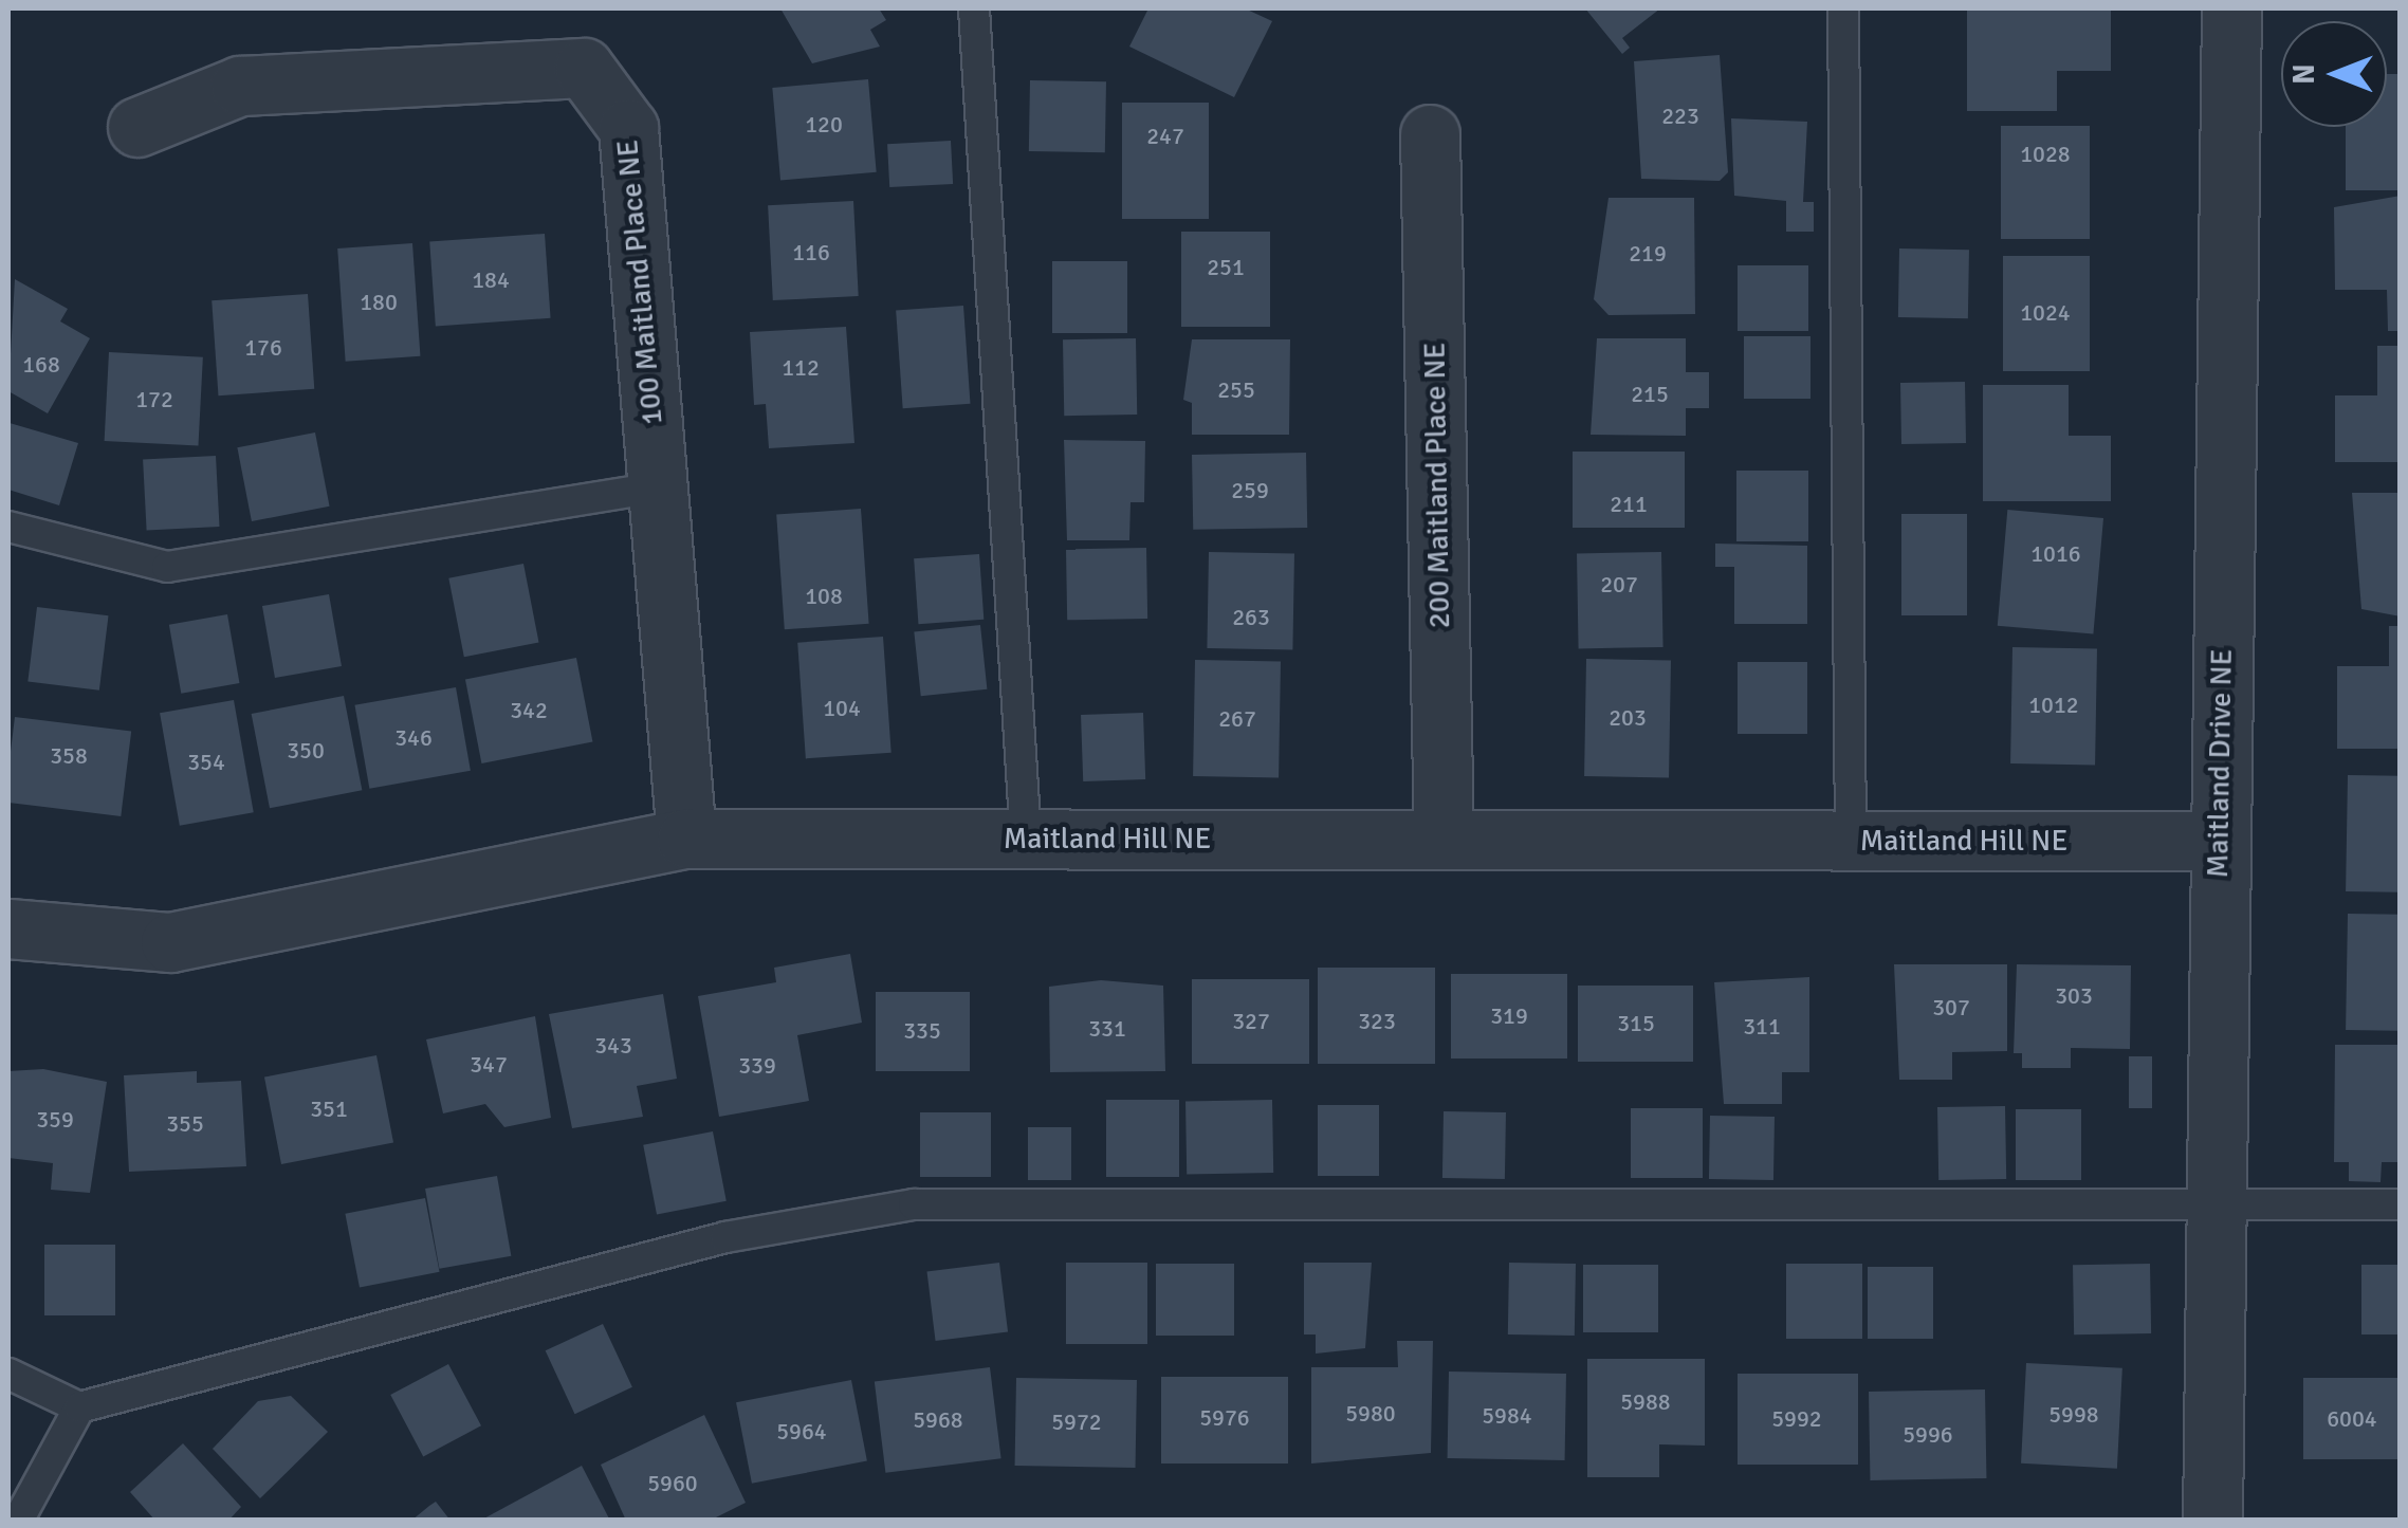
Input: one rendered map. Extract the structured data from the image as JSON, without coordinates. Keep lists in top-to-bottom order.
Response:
{
  "streets": {
    "street": [
      "100 Maitland Place NE",
      "200 Maitland Place NE",
      "Maitland Drive NE",
      "Maitland Hill NE"
    ]
  },
  "crossings": [
    ["100 Maitland Place NE", "Maitland Hill NE"],
    ["200 Maitland Place NE", "Maitland Hill NE"],
    ["Maitland Drive NE", "Maitland Hill NE"]
  ],
  "house_numbers": [
    "223",
    "120",
    "247",
    "1028",
    "116",
    "219",
    "251",
    "184",
    "180",
    "1024",
    "176",
    "168",
    "112",
    "255",
    "215",
    "172",
    "259",
    "211",
    "1016",
    "207",
    "108",
    "263",
    "1012",
    "104",
    "342",
    "203",
    "267",
    "346",
    "350",
    "358",
    "354",
    "303",
    "307",
    "319",
    "327",
    "323",
    "315",
    "311",
    "331",
    "335",
    "343",
    "347",
    "339",
    "351",
    "359",
    "355",
    "5988",
    "5980",
    "5998",
    "5984",
    "5976",
    "5992",
    "6004",
    "5968",
    "5972",
    "5964",
    "5996",
    "5960"
  ],
  "north": "left"
}
